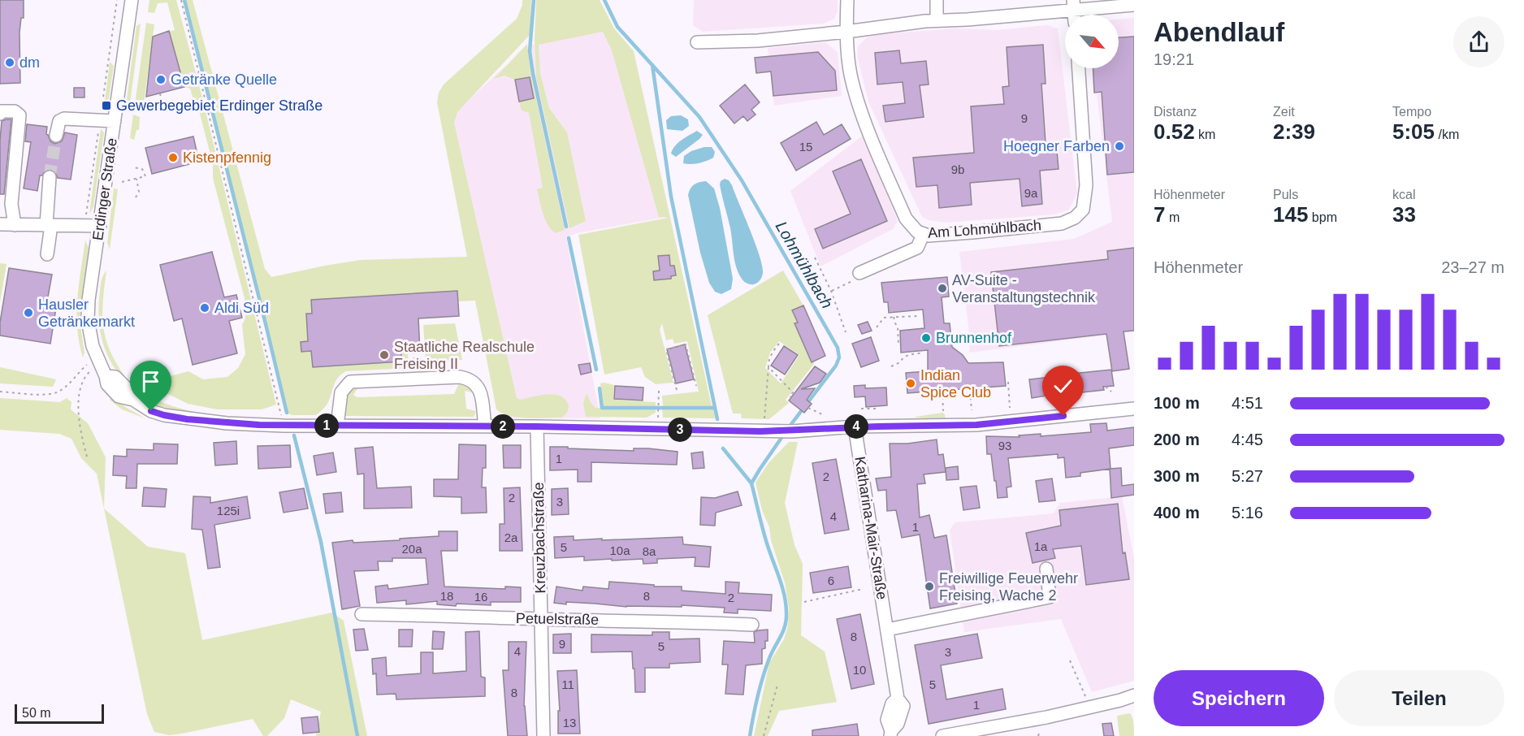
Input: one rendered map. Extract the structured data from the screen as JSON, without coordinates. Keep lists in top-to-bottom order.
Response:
{
  "streets": {
    "street": [
      "Erdinger Straße",
      "Am Lohmühlbach",
      "Katharina-Mair-Straße",
      "Kreuzbachstraße",
      "Petuelstraße"
    ]
  },
  "crossings": [
    ["Erdinger Straße", "Katharina-Mair-Straße"],
    ["Erdinger Straße", "Kreuzbachstraße"],
    ["Kreuzbachstraße", "Petuelstraße"]
  ],
  "water": ["Lohmühlbach"],
  "places": {
    "other": [
      "dm",
      "Getränke Quelle",
      "Hoegner Farben",
      "Kistenpfennig",
      "AV-Suite - Veranstaltungstechnik",
      "Aldi Süd",
      "Hausler Getränkemarkt",
      "Brunnenhof",
      "Staatliche Realschule Freising II",
      "Indian Spice Club",
      "Freiwillige Feuerwehr Freising, Wache 2"
    ],
    "transit": ["Gewerbegebiet Erdinger Straße"]
  },
  "house_numbers": [
    "9",
    "15",
    "9b",
    "9a",
    "93",
    "1",
    "2",
    "2",
    "3",
    "125i",
    "4",
    "1",
    "2a",
    "1a",
    "5",
    "20a",
    "10a",
    "8a",
    "6",
    "18",
    "8",
    "16",
    "2",
    "8",
    "9",
    "5",
    "4",
    "3",
    "10",
    "11",
    "5",
    "8",
    "1",
    "13"
  ],
  "scale_bar": "50 m",
  "north": "bottom right",
  "page": {
    "heading": ["Abendlauf", "19:21"],
    "stats": [
      ["Distanz", "0.52 km"],
      ["Zeit", "2:39"],
      ["Tempo", "5:05 /km"],
      ["Höhenmeter", "7 m"],
      ["Puls", "145 bpm"],
      ["kcal", "33"]
    ],
    "chart": ["Höhenmeter", "23–27 m"],
    "list": [
      {
        "name": "100 m",
        "note": "4:51"
      },
      {
        "name": "200 m",
        "note": "4:45"
      },
      {
        "name": "300 m",
        "note": "5:27"
      },
      {
        "name": "400 m",
        "note": "5:16"
      }
    ],
    "pins": [
      "1",
      "2",
      "4",
      "3"
    ],
    "buttons": ["Speichern", "Teilen"],
    "scale": "50 m"
  }
}
